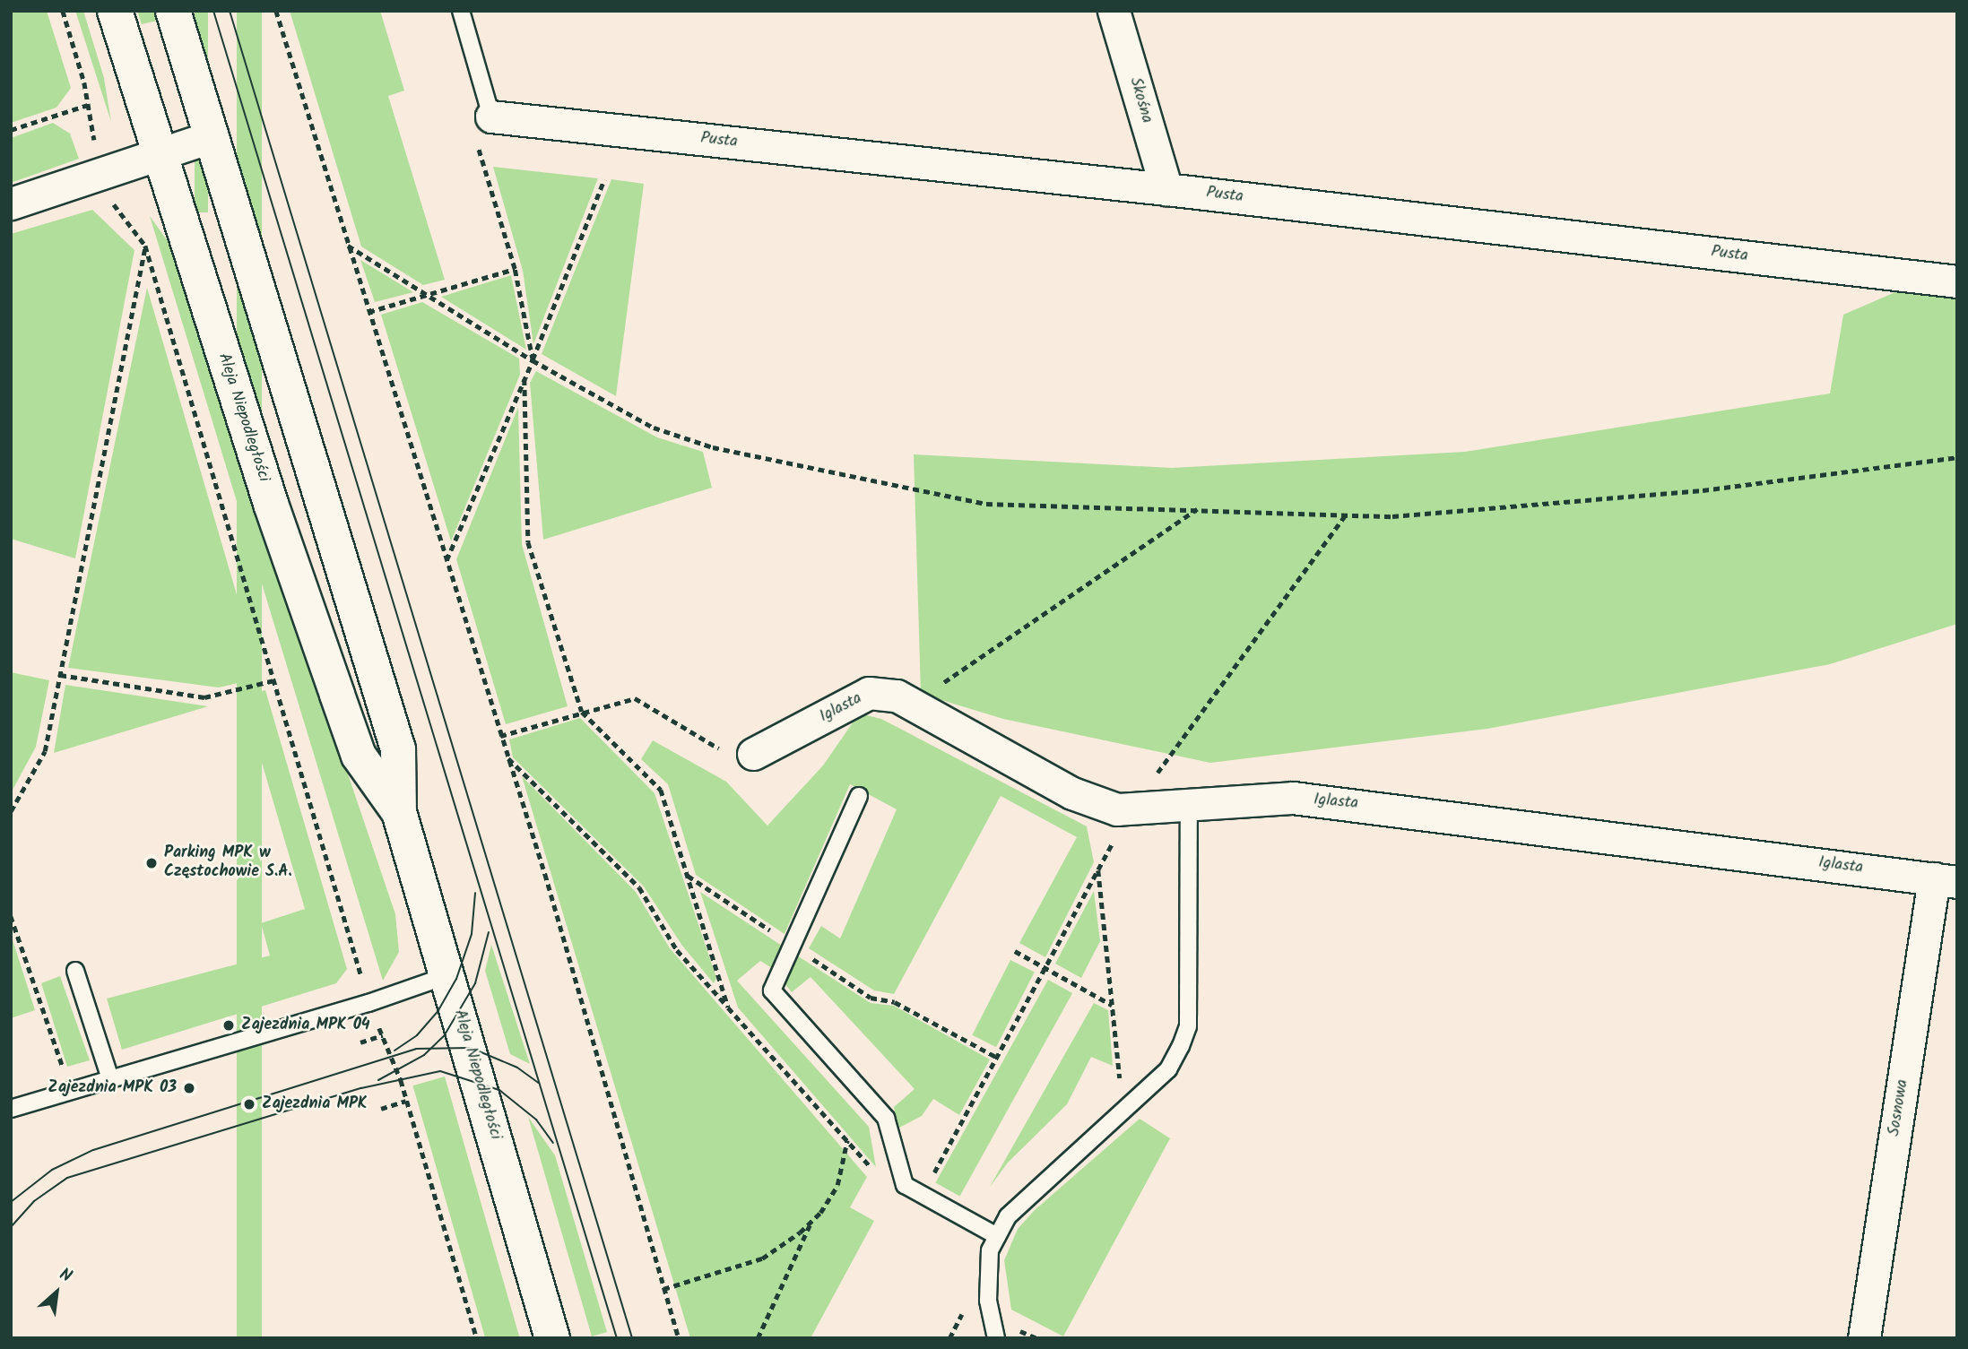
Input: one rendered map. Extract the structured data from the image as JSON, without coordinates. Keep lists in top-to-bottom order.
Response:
{
  "streets": {
    "street": [
      "Skośna",
      "Pusta",
      "Aleja Niepodległości",
      "Iglasta",
      "Sosnowa"
    ]
  },
  "crossings": [
    ["Skośna", "Pusta"],
    ["Iglasta", "Sosnowa"]
  ],
  "places": [
    "Parking MPK w Częstochowie S.A.",
    "Zajezdnia MPK 04",
    "Zajezdnia MPK 03",
    "Zajezdnia MPK"
  ],
  "north": "top right"
}
